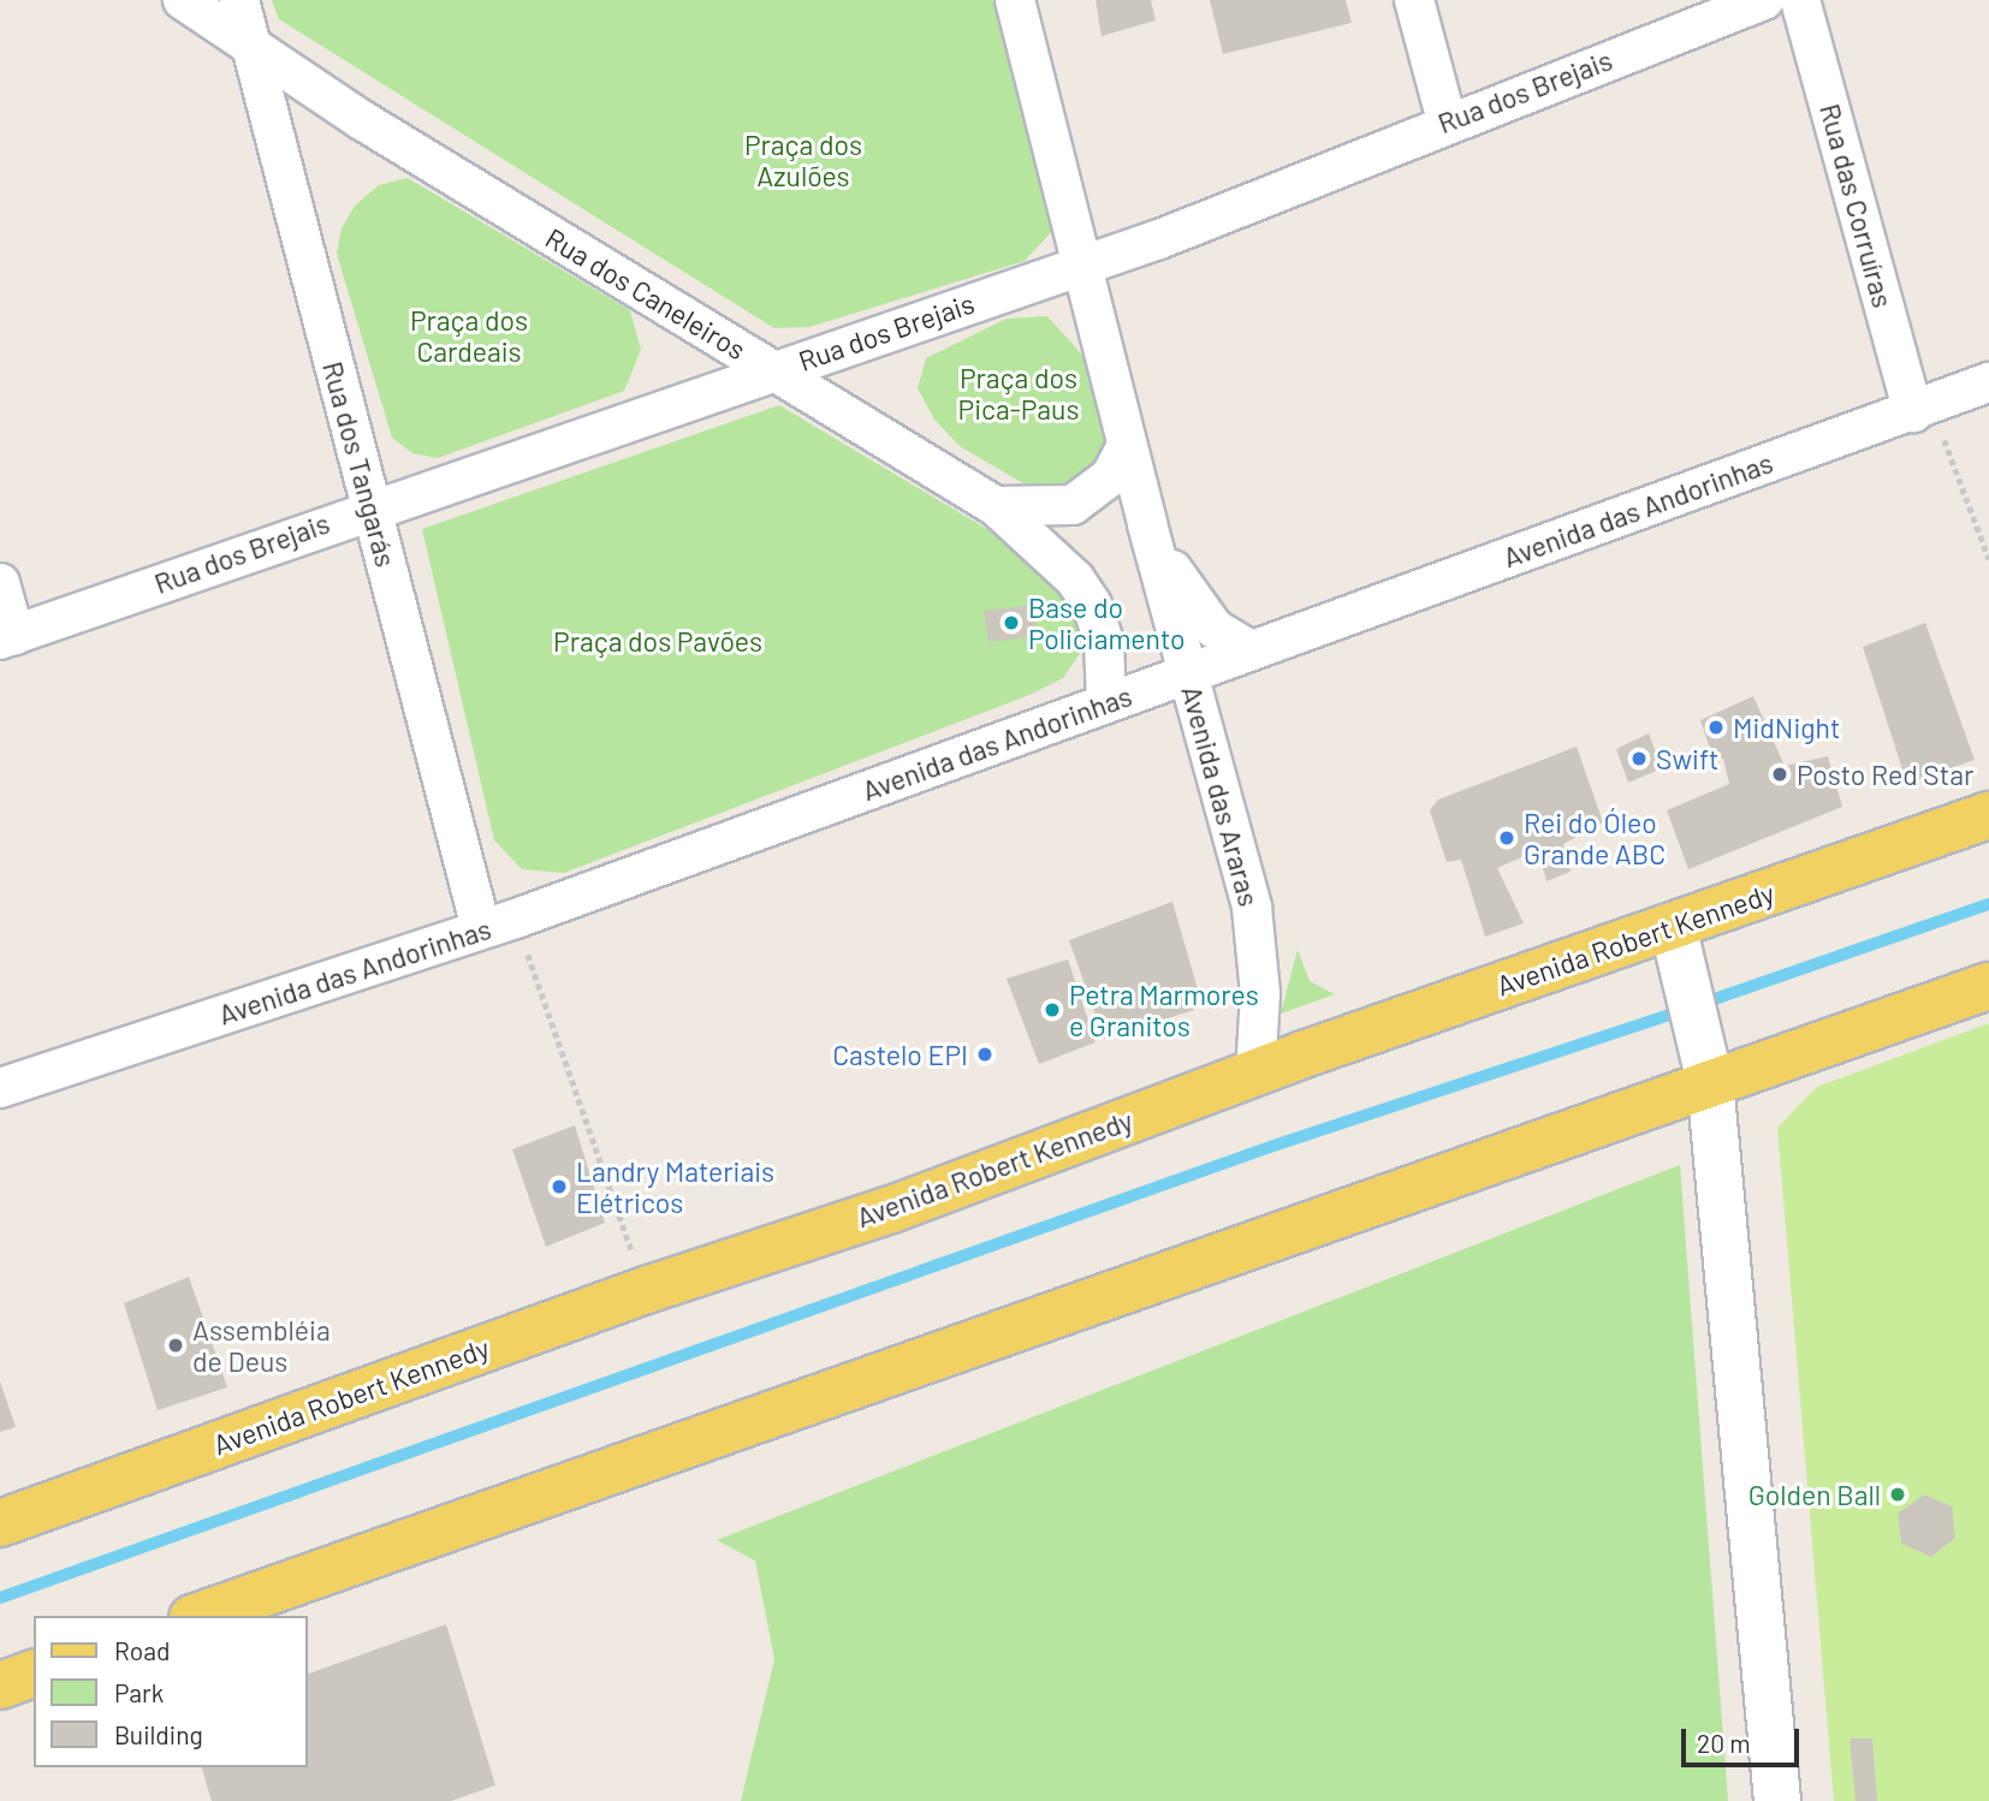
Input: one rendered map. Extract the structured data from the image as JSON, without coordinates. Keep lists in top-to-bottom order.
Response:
{
  "streets": {
    "main road": ["Avenida Robert Kennedy"],
    "street": [
      "Rua dos Brejais",
      "Rua das Corruíras",
      "Rua dos Caneleiros",
      "Rua dos Tangarás",
      "Avenida das Andorinhas",
      "Avenida das Araras"
    ]
  },
  "crossings": [
    ["Rua dos Brejais", "Rua dos Caneleiros"],
    ["Rua dos Brejais", "Rua dos Tangarás"],
    ["Rua dos Brejais", "Avenida das Araras"],
    ["Rua das Corruíras", "Avenida das Andorinhas"],
    ["Rua dos Caneleiros", "Rua dos Tangarás"],
    ["Rua dos Caneleiros", "Avenida das Andorinhas"],
    ["Rua dos Tangarás", "Avenida das Andorinhas"],
    ["Avenida das Andorinhas", "Avenida das Araras"],
    ["Avenida das Araras", "Avenida Robert Kennedy"]
  ],
  "parks": [
    "Praça dos Azulões",
    "Praça dos Cardeais",
    "Praça dos Pica-Paus",
    "Praça dos Pavões"
  ],
  "places": [
    "Base do Policiamento",
    "MidNight",
    "Swift",
    "Posto Red Star",
    "Rei do Óleo Grande ABC",
    "Petra Marmores e Granitos",
    "Castelo EPI",
    "Landry Materiais Elétricos",
    "Assembléia de Deus",
    "Golden Ball"
  ],
  "legend": ["Road", "Park", "Building"],
  "scale_bar": "20 m"
}
